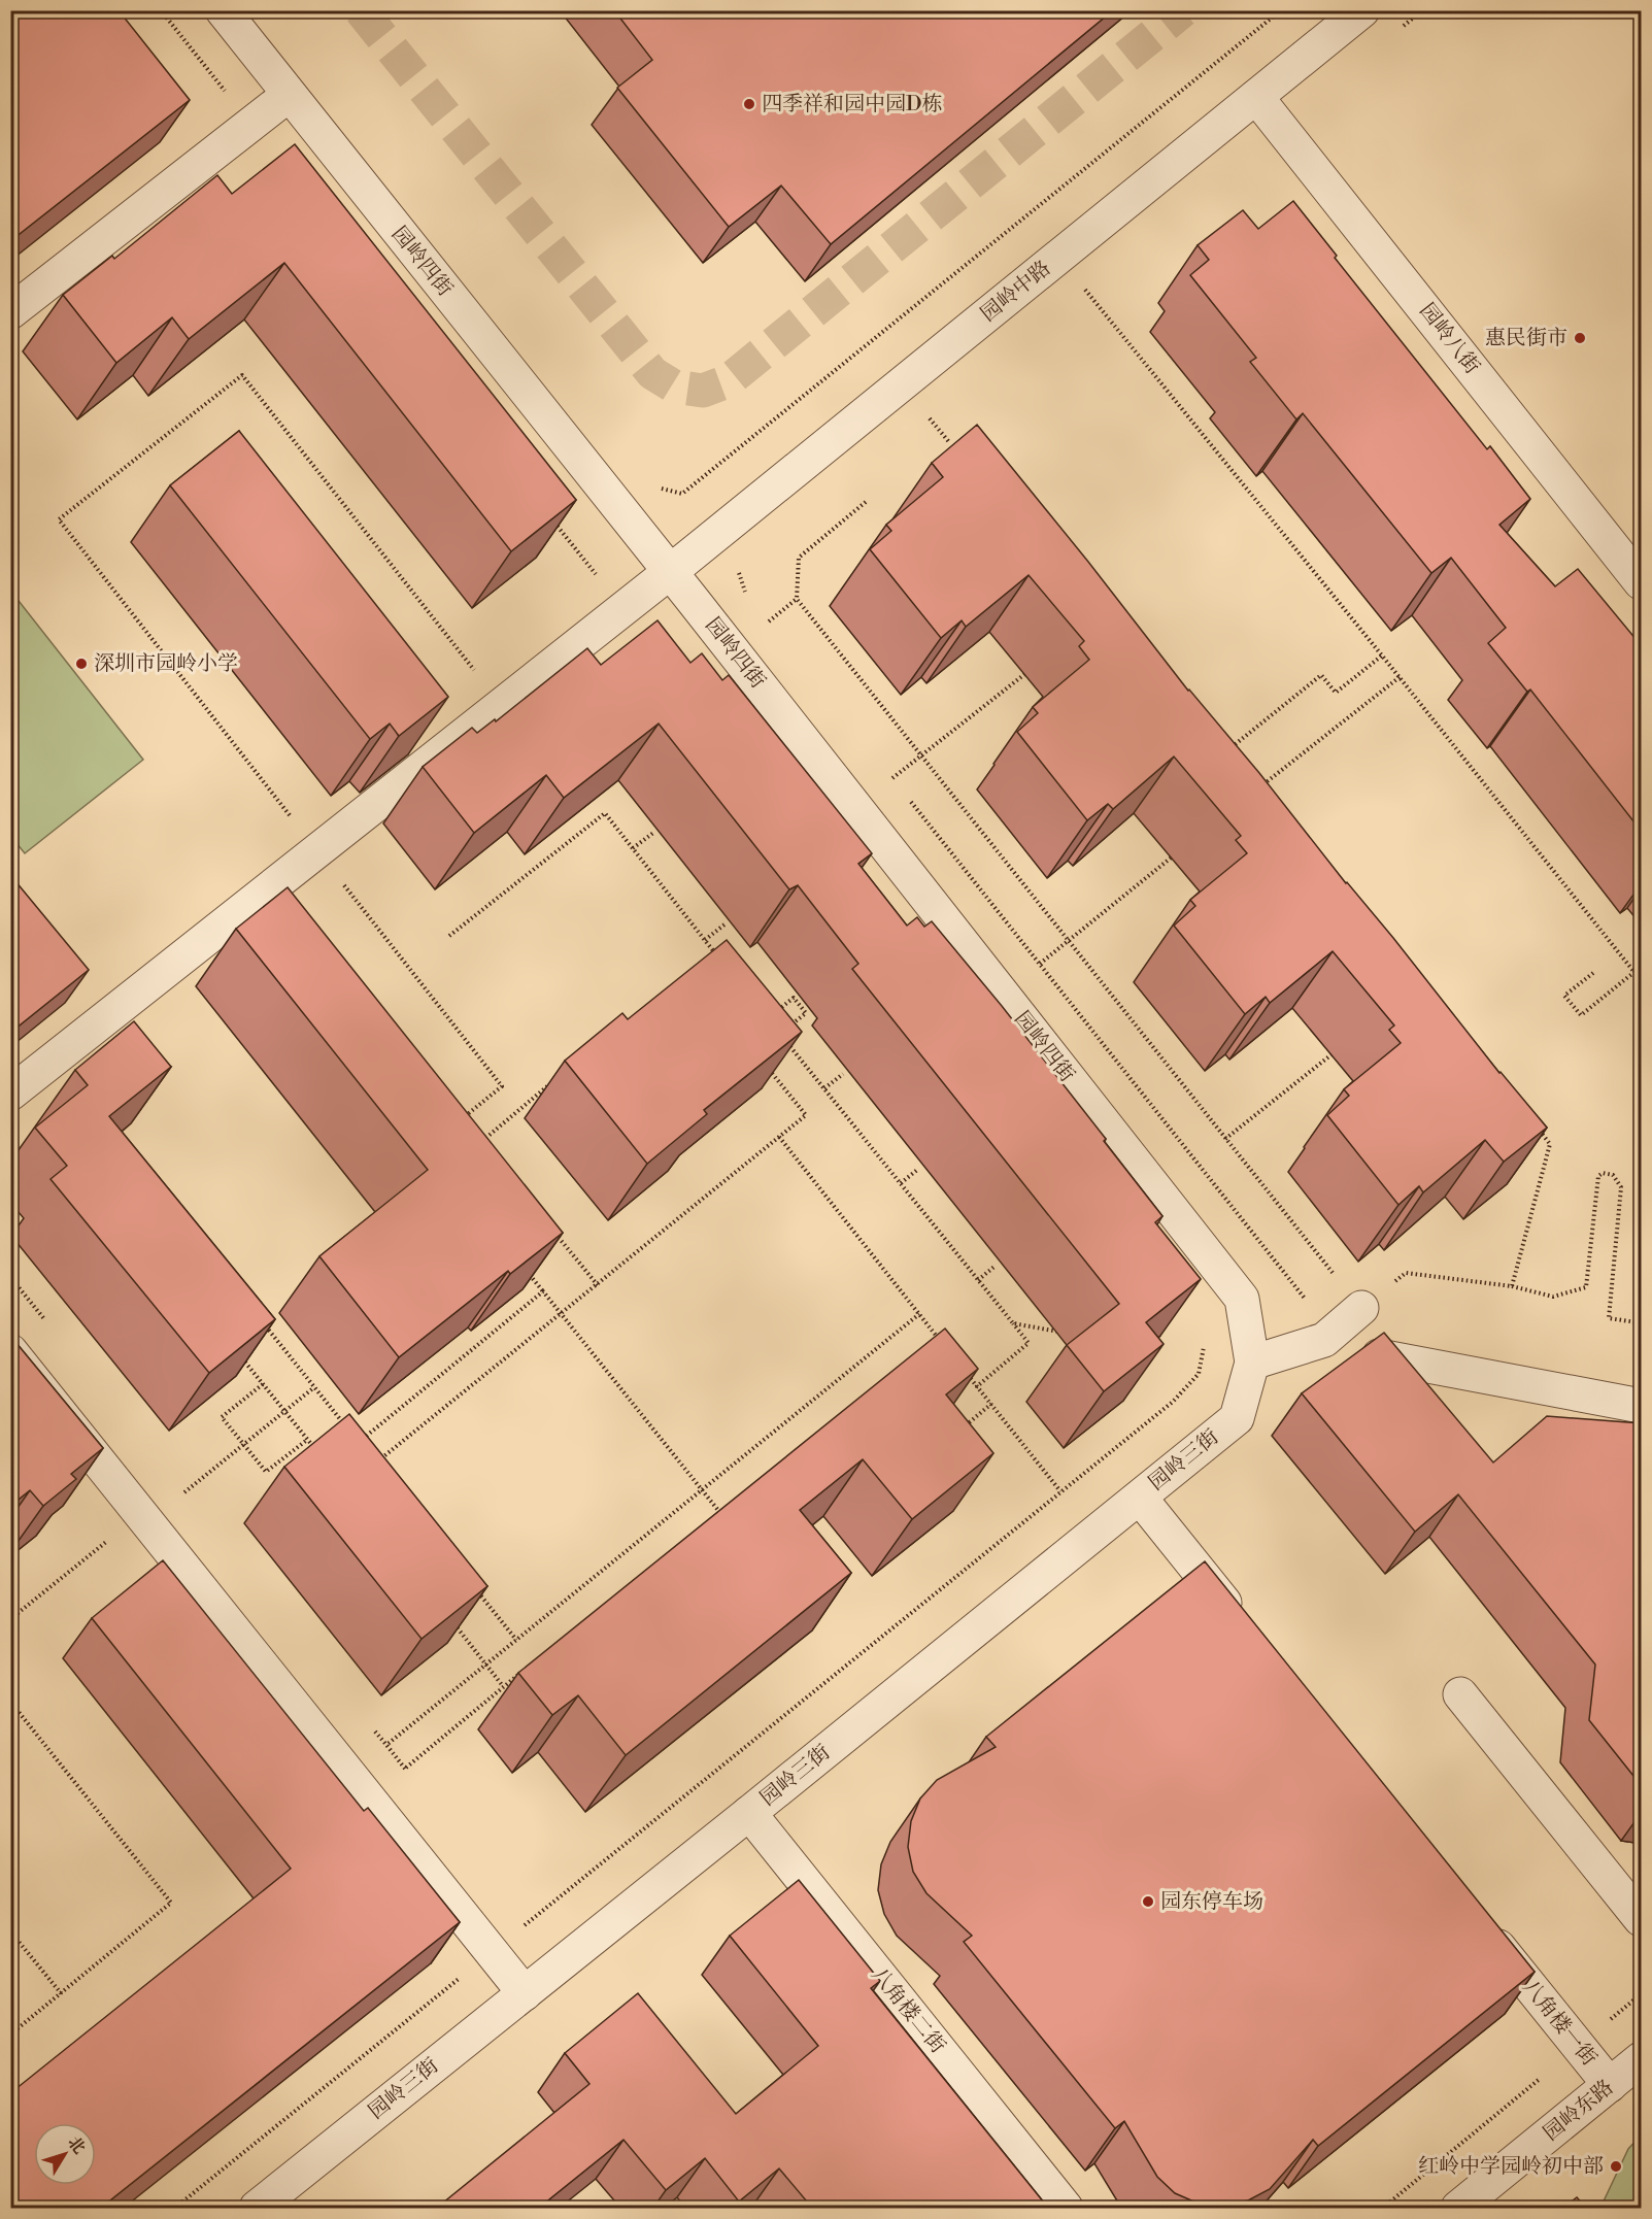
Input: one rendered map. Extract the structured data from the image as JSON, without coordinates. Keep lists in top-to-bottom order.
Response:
{
  "streets": {
    "street": [
      "园岭四街",
      "园岭中路",
      "园岭八街",
      "园岭三街",
      "八角楼二街",
      "八角楼一街",
      "园岭东路"
    ]
  },
  "crossings": [
    ["园岭四街", "园岭中路"],
    ["园岭四街", "园岭三街"],
    ["园岭中路", "园岭八街"],
    ["园岭三街", "八角楼二街"],
    ["八角楼一街", "园岭东路"]
  ],
  "places": [
    "四季祥和园中园D栋",
    "惠民街市",
    "深圳市园岭小学",
    "园东停车场",
    "红岭中学园岭初中部"
  ],
  "north": "top right"
}
